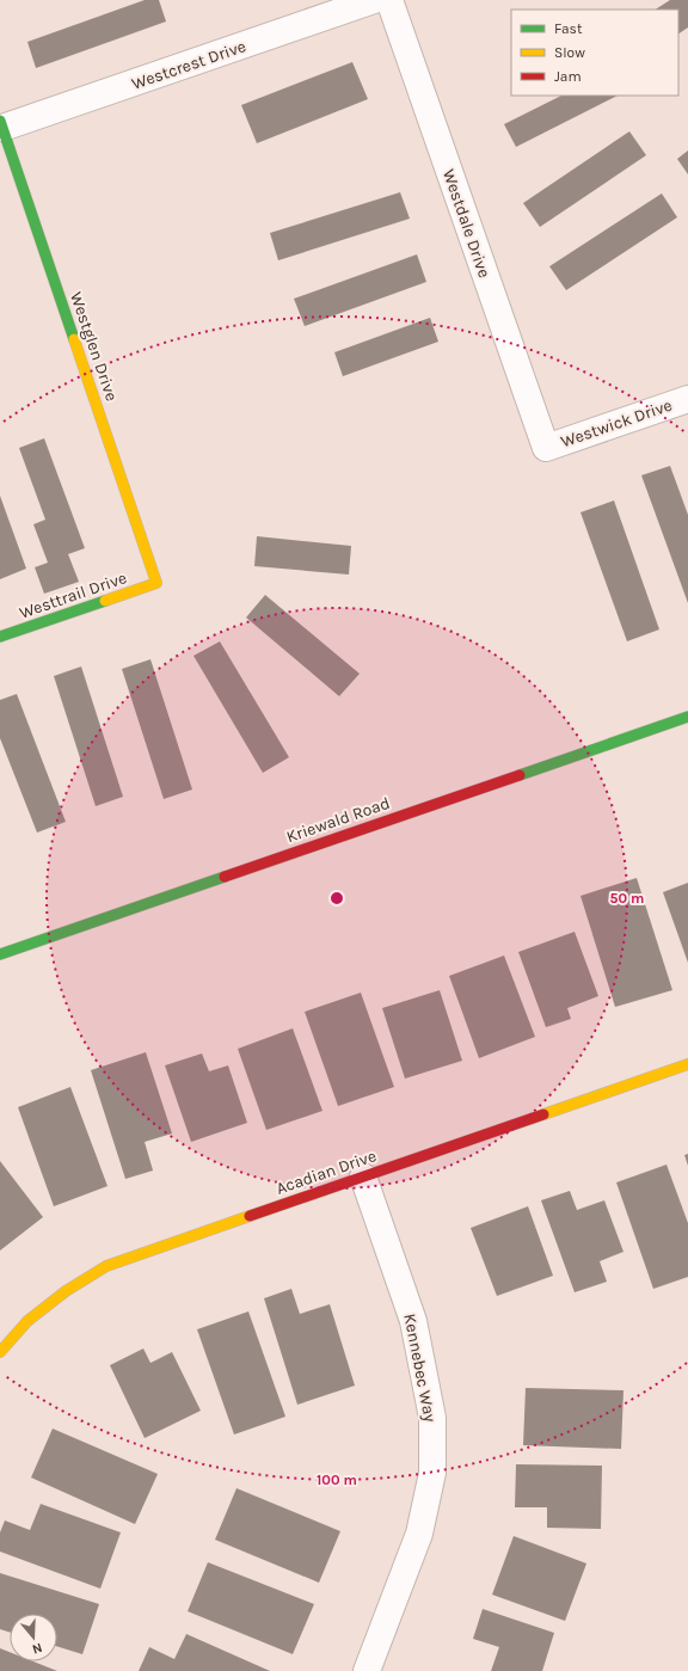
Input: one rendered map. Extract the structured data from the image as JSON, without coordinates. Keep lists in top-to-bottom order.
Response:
{
  "streets": {
    "street": [
      "Westcrest Drive",
      "Westdale Drive",
      "Westglen Drive",
      "Westwick Drive",
      "Westtrail Drive",
      "Kriewald Road",
      "Acadian Drive",
      "Kennebec Way"
    ]
  },
  "crossings": [
    ["Westcrest Drive", "Westglen Drive"],
    ["Westdale Drive", "Westwick Drive"],
    ["Westglen Drive", "Westtrail Drive"],
    ["Acadian Drive", "Kennebec Way"]
  ],
  "legend": ["Fast", "Slow", "Jam"],
  "north": "bottom",
  "rings": ["50 m", "100 m"]
}
